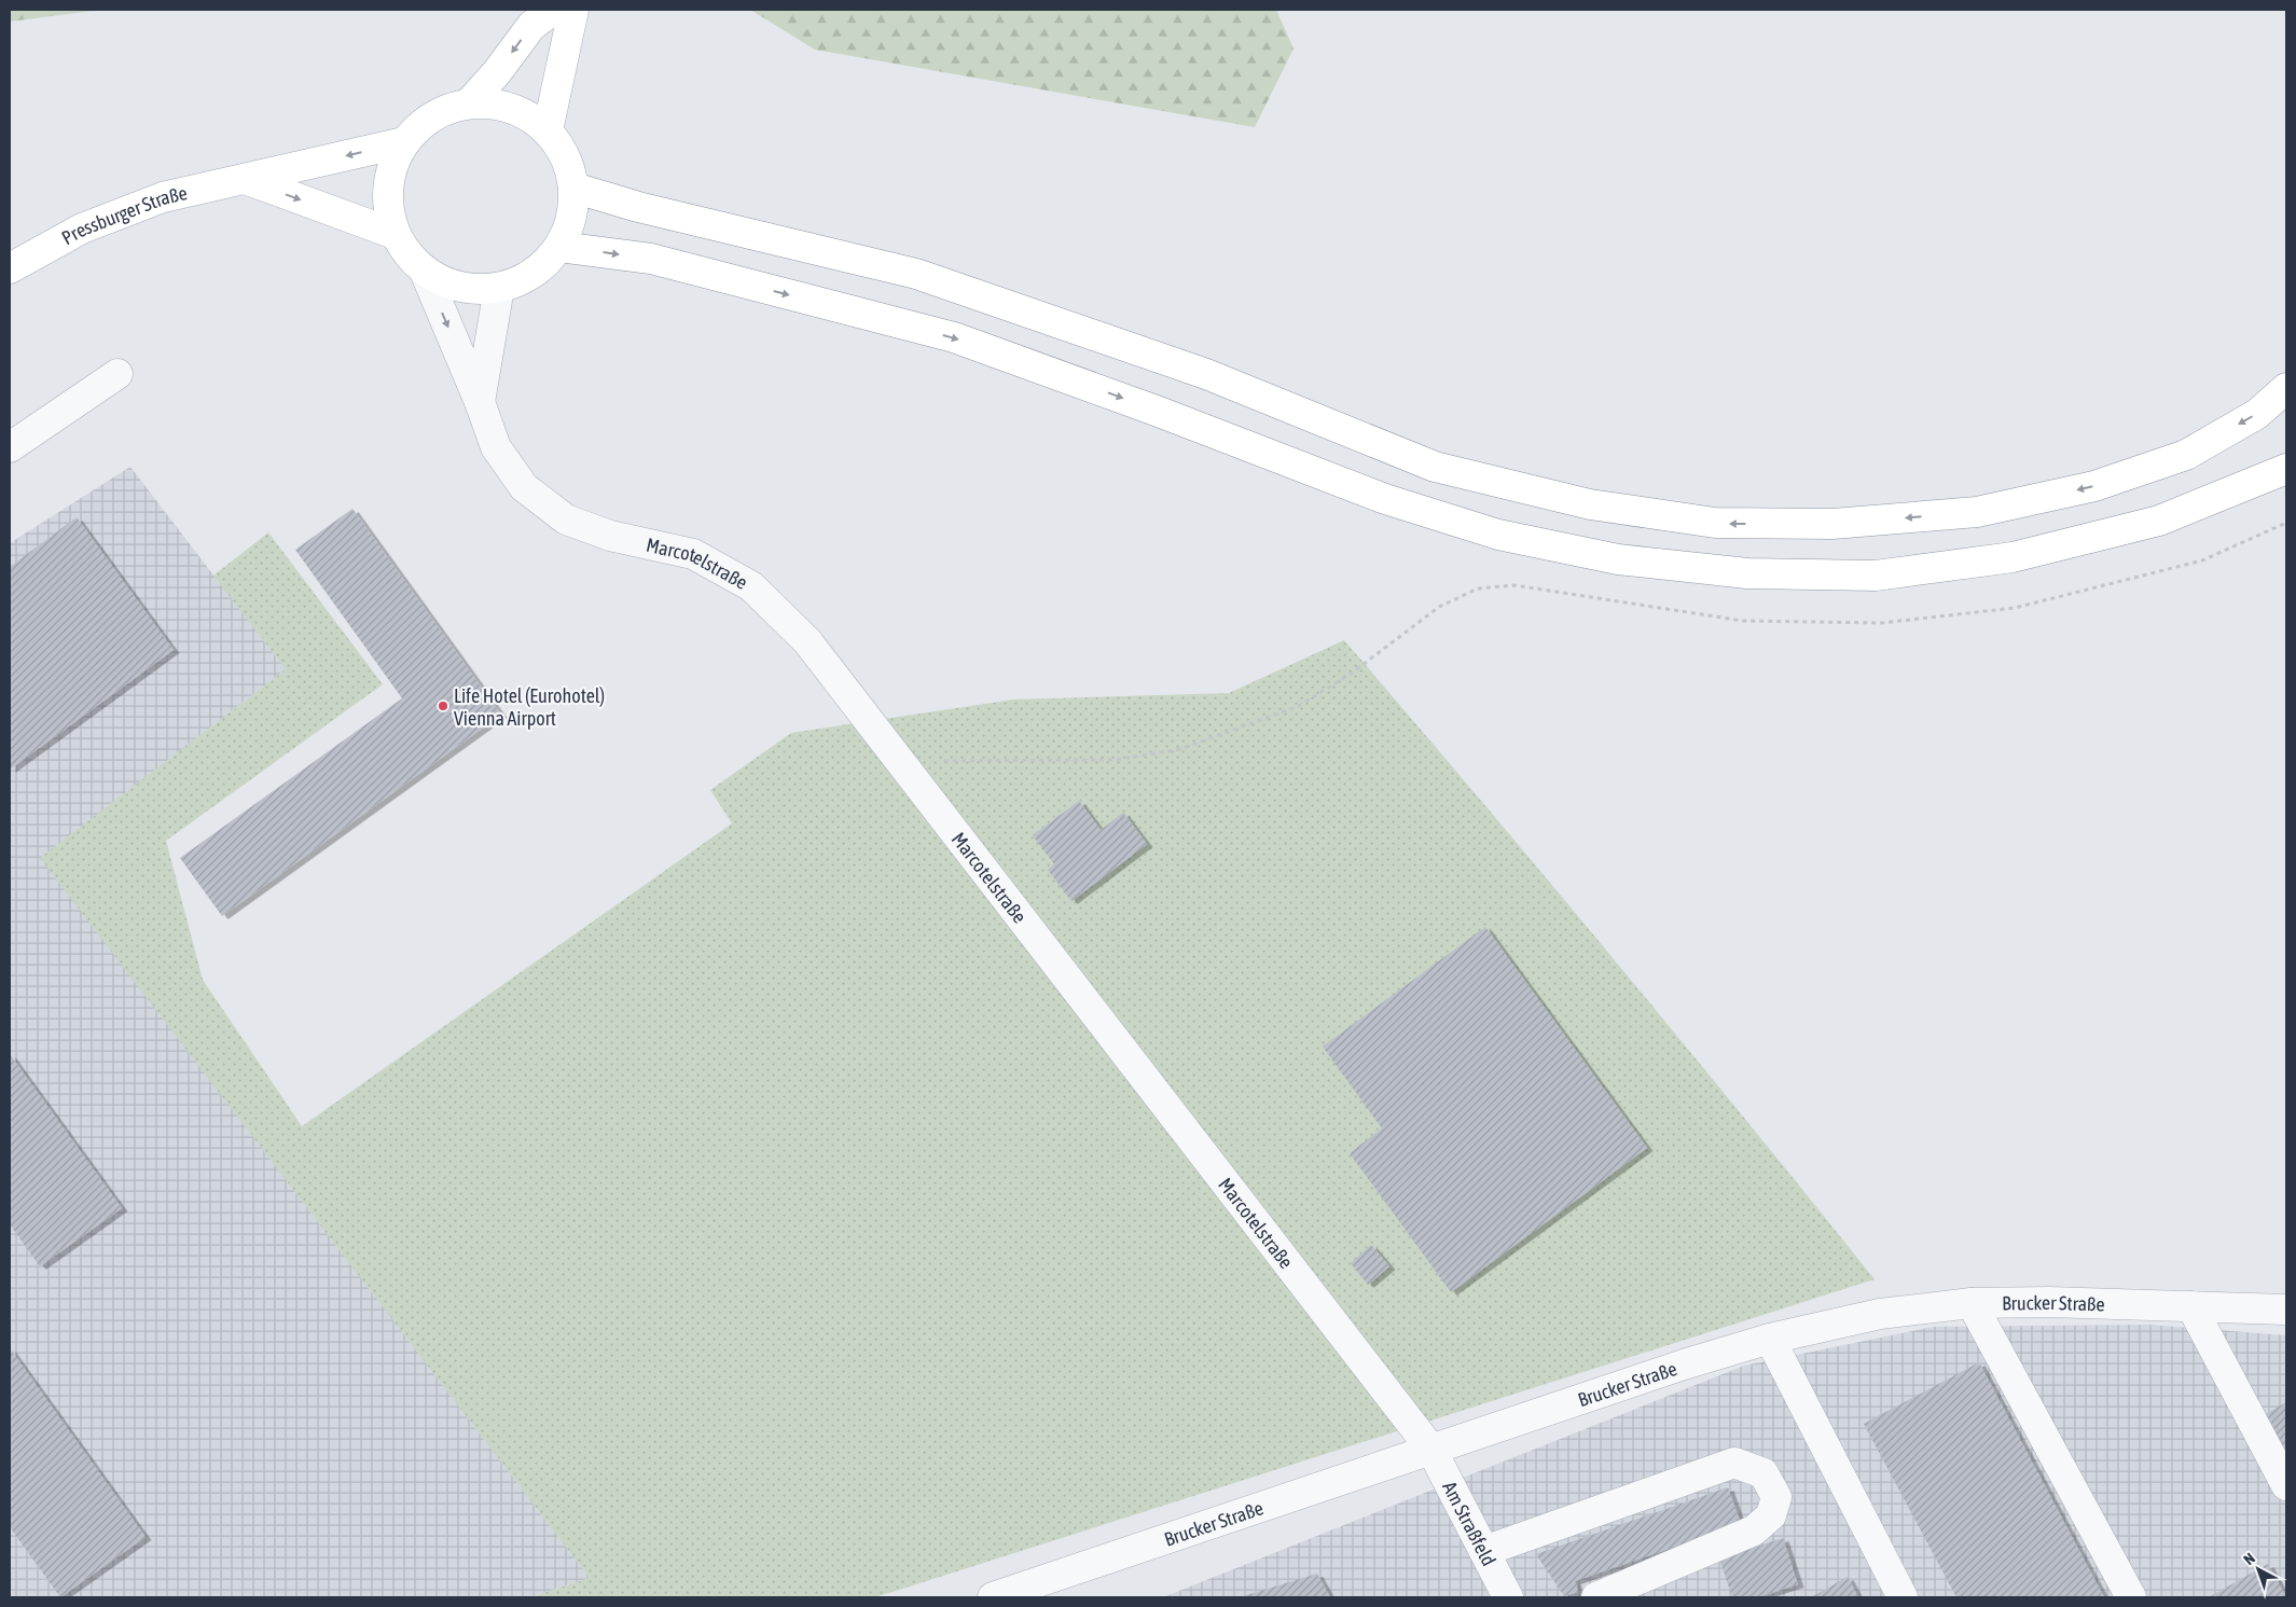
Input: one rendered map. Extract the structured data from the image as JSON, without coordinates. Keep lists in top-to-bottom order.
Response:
{
  "streets": {
    "main road": ["Pressburger Straße"],
    "street": ["Marcotelstraße", "Brucker Straße", "Am Straßfeld"]
  },
  "crossings": [
    ["Pressburger Straße", "Marcotelstraße"],
    ["Marcotelstraße", "Brucker Straße"],
    ["Marcotelstraße", "Am Straßfeld"],
    ["Brucker Straße", "Am Straßfeld"]
  ],
  "one_way": ["Pressburger Straße"],
  "places": ["Life Hotel (Eurohotel) Vienna Airport"],
  "north": "top left"
}
